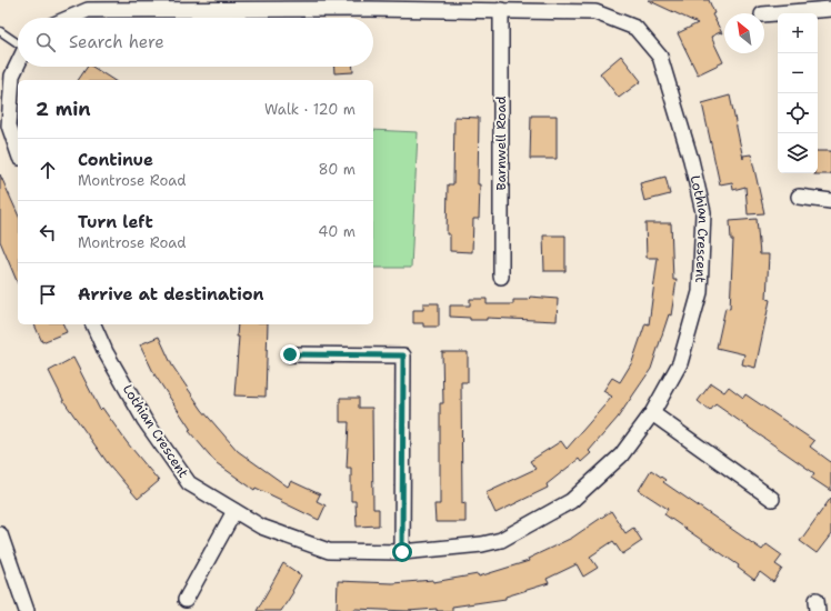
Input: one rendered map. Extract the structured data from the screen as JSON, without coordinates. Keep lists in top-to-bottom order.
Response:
{
  "streets": {
    "street": ["Barnwell Road", "Lothian Crescent"]
  },
  "crossings": [
    ["Barnwell Road", "Lothian Crescent"]
  ],
  "north": "top left",
  "page": {
    "map_buttons": ["+", "−"],
    "search": "Search here",
    "heading": ["2 min", "Walk · 120 m"],
    "list": [
      ["Continue", "Montrose Road", "80 m"],
      ["Turn left", "Montrose Road", "40 m"],
      "Arrive at destination"
    ]
  }
}
